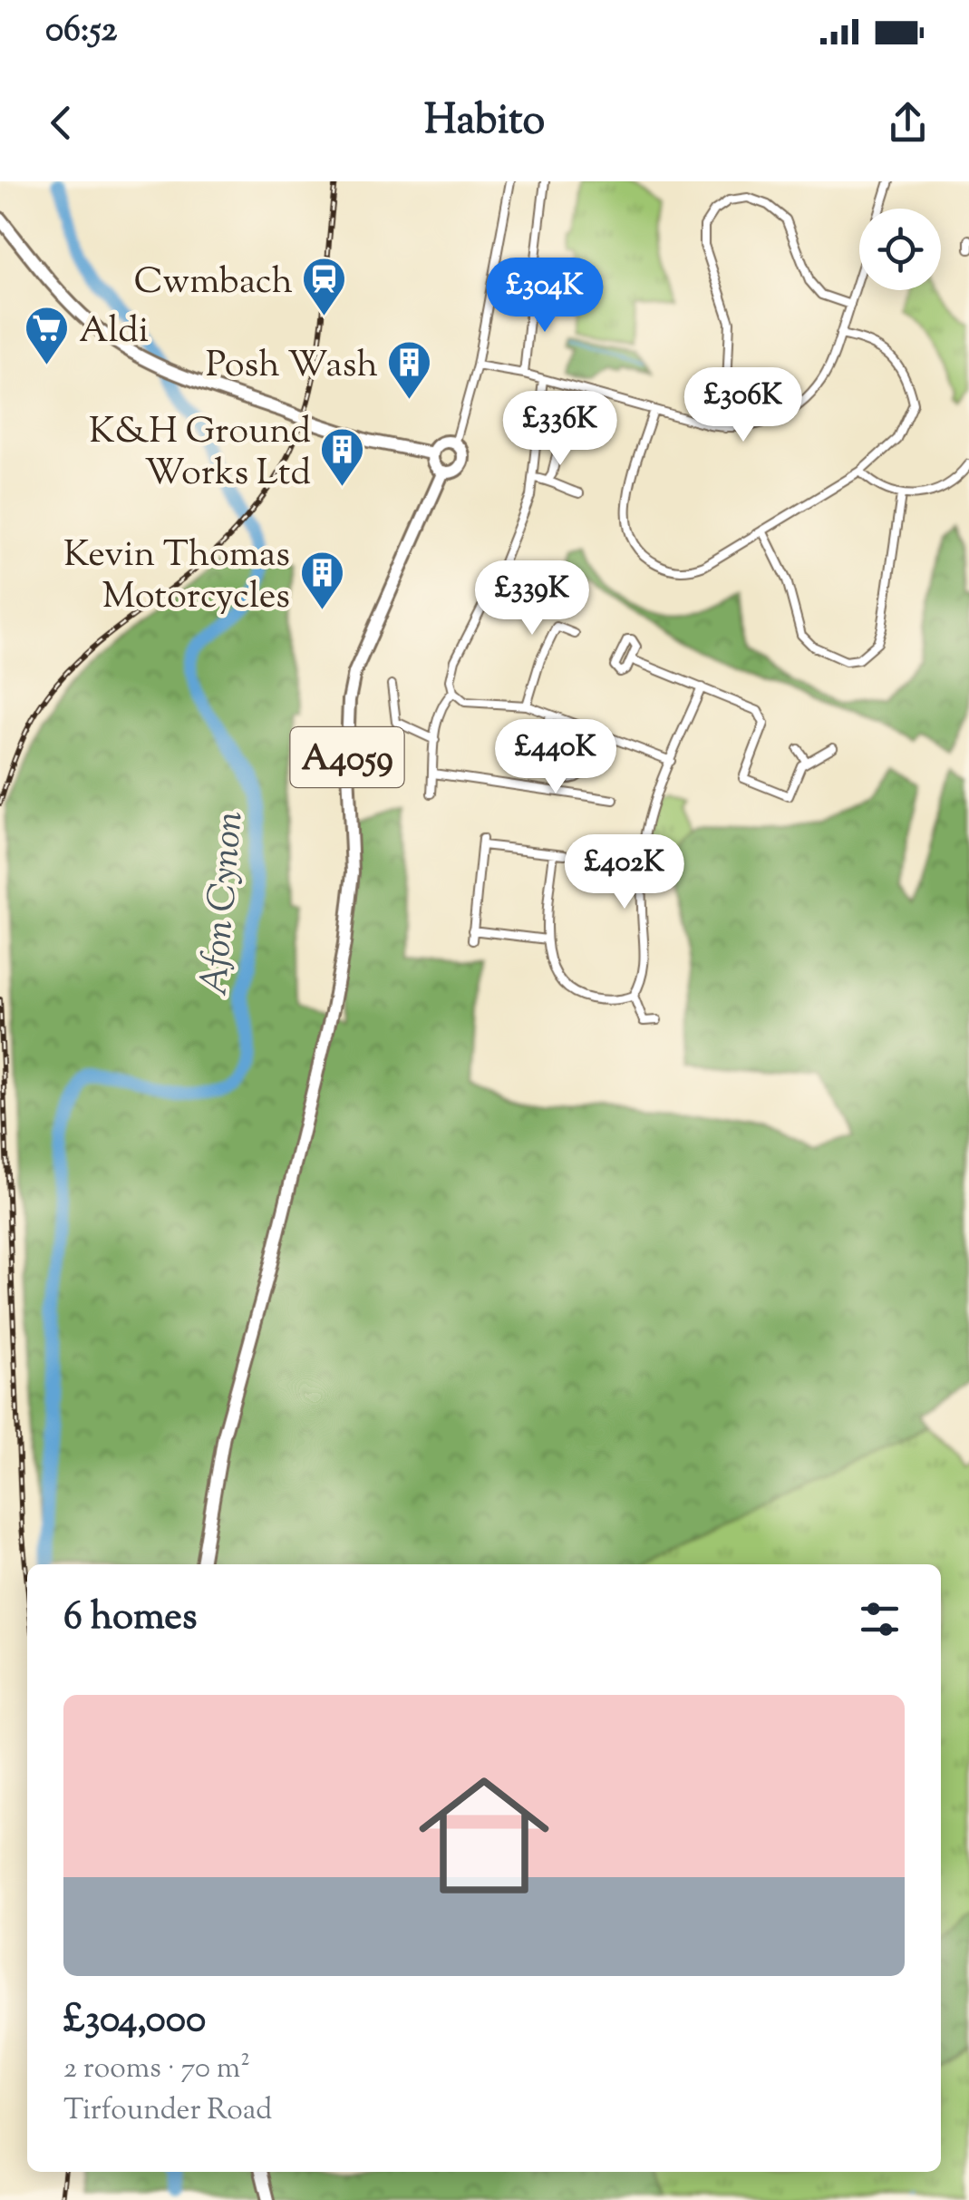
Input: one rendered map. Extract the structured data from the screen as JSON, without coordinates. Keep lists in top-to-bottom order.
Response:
{
  "streets": {
    "main road": ["A4059"]
  },
  "water": ["Afon Cynon"],
  "places": {
    "station": ["Cwmbach"],
    "supermarket": ["Aldi"],
    "building": ["Posh Wash", "K&H Ground Works Ltd", "Kevin Thomas Motorcycles"]
  },
  "page": {
    "status": "06:52",
    "header": "Habito",
    "price": [
      "£304K",
      "£306K",
      "£336K",
      "£339K",
      "£440K",
      "£402K"
    ],
    "heading": "6 homes",
    "list": [
      {
        "name": "£304,000",
        "note": "2 rooms · 70 m² · Tirfounder Road"
      }
    ]
  }
}
